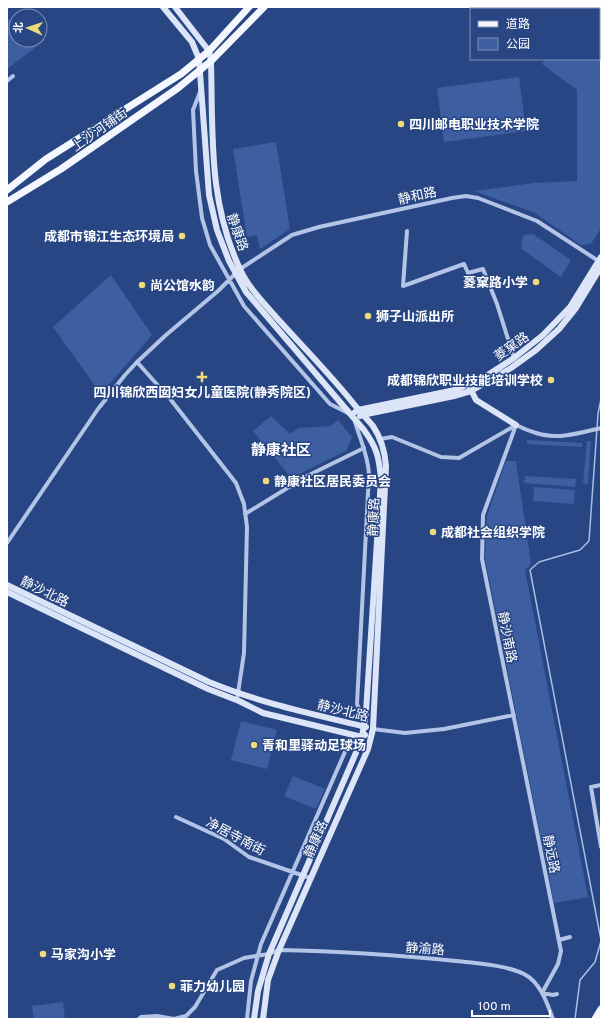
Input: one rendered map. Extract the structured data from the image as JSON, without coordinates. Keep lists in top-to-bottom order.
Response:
{
  "streets": {
    "main road": [
      "上沙河铺街",
      "静康路",
      "菱窠路",
      "静沙北路"
    ],
    "street": [
      "静和路",
      "静沙南路",
      "净居寺南街",
      "静远路",
      "静渝路"
    ]
  },
  "crossings": [
    ["上沙河铺街", "静康路"],
    ["静和路", "静康路"],
    ["静和路", "菱窠路"],
    ["静康路", "菱窠路"],
    ["静康路", "静沙北路"],
    ["静康路", "净居寺南街"],
    ["静康路", "静渝路"],
    ["静沙南路", "静远路"],
    ["静远路", "静渝路"]
  ],
  "districts": ["静康社区"],
  "places": {
    "other": [
      "四川邮电职业技术学院",
      "成都市锦江生态环境局",
      "菱窠路小学",
      "尚公馆·水韵",
      "狮子山派出所",
      "成都锦欣职业技能培训学校",
      "静康社区居民委员会",
      "成都社会组织学院",
      "青和里驿动足球场",
      "马家沟小学",
      "菲力幼儿园"
    ],
    "health": ["四川锦欣西囡妇女儿童医院(静秀院区)"]
  },
  "legend": ["道路", "公园"],
  "scale_bar": "100 m",
  "north": "left"
}
